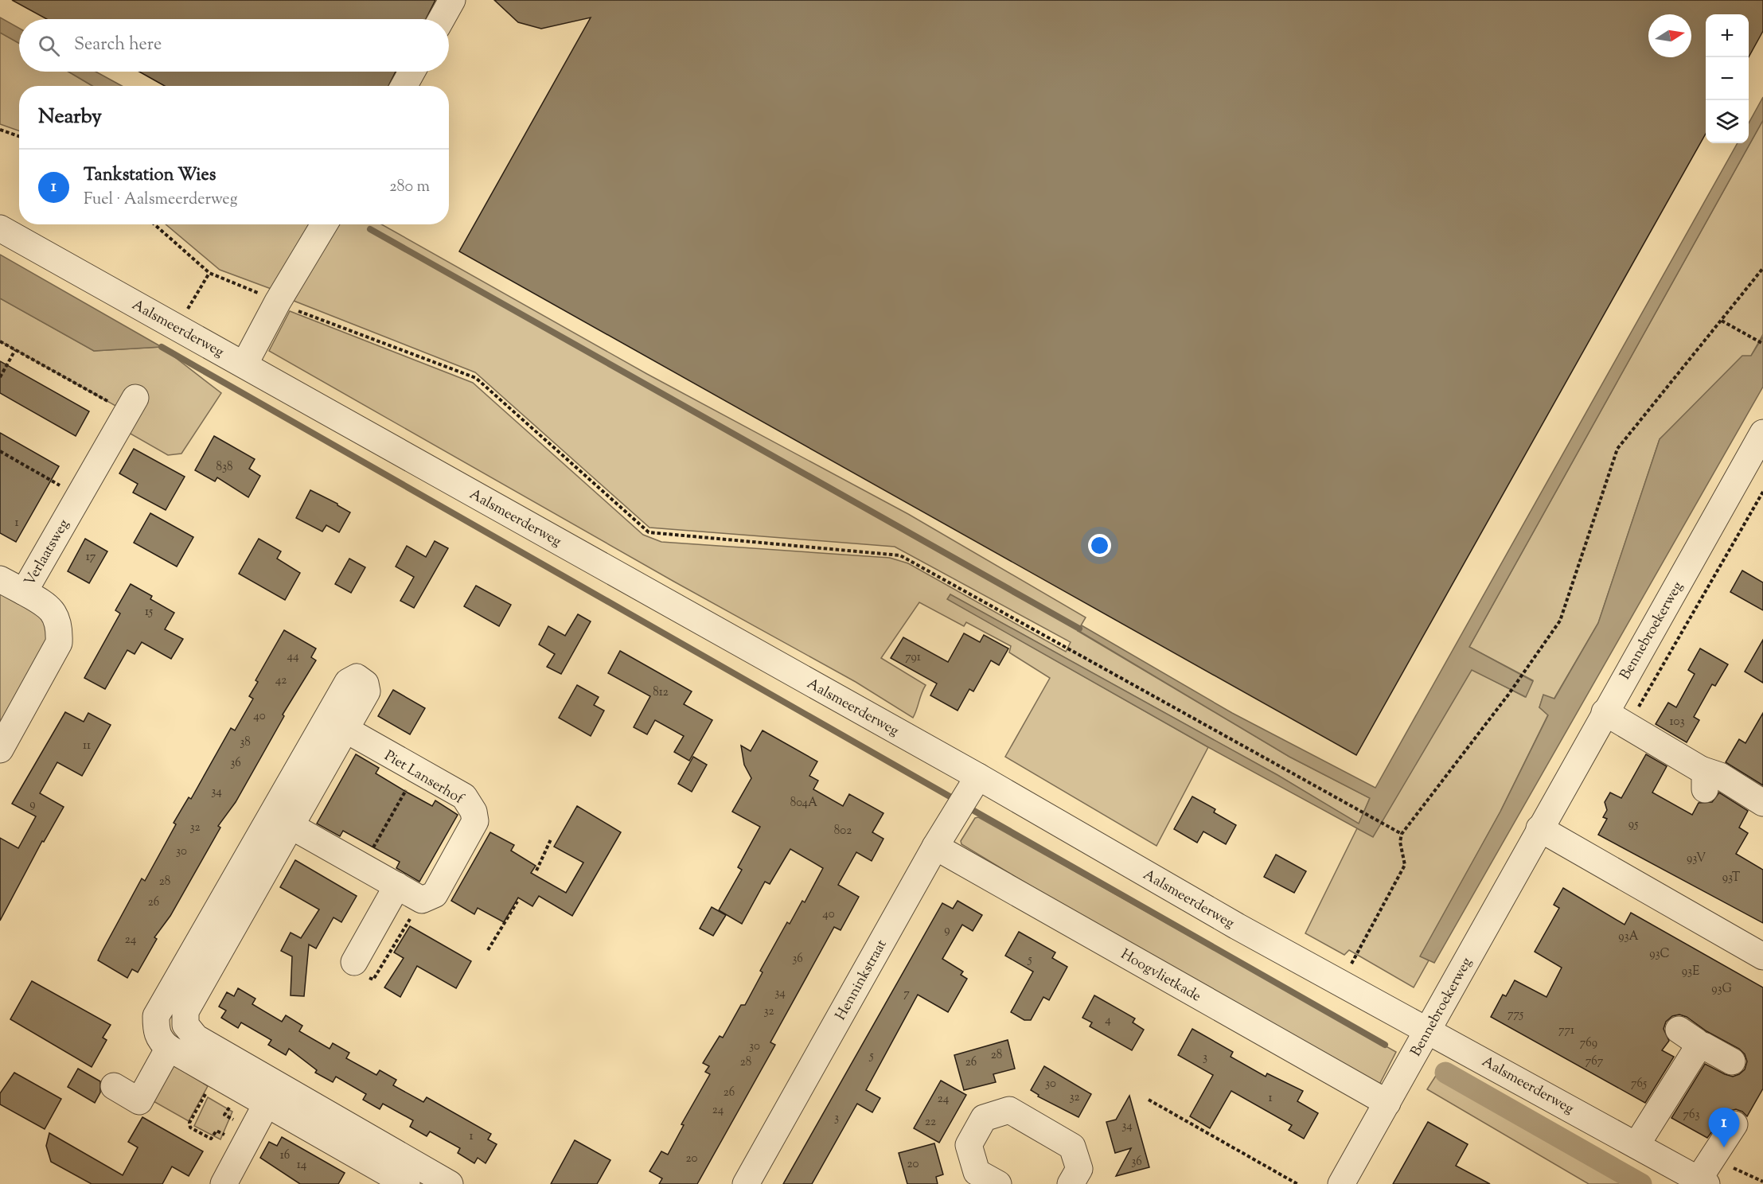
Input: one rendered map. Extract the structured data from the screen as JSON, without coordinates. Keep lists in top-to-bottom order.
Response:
{
  "streets": {
    "street": [
      "Aalsmeerderweg",
      "Verlaatsweg",
      "Bennebroekerweg",
      "Piet Lanserhof",
      "Hoogvlietkade",
      "Henninkstraat"
    ]
  },
  "crossings": [
    ["Aalsmeerderweg", "Bennebroekerweg"],
    ["Aalsmeerderweg", "Henninkstraat"],
    ["Bennebroekerweg", "Hoogvlietkade"],
    ["Hoogvlietkade", "Henninkstraat"]
  ],
  "house_numbers": [
    "838",
    "1",
    "17",
    "15",
    "44",
    "791",
    "42",
    "812",
    "40",
    "103",
    "38",
    "11",
    "36",
    "34",
    "804A",
    "9",
    "95",
    "32",
    "802",
    "30",
    "93V",
    "93T",
    "28",
    "26",
    "40",
    "9",
    "93A",
    "24",
    "93C",
    "36",
    "5",
    "93E",
    "93G",
    "34",
    "7",
    "32",
    "775",
    "4",
    "771",
    "769",
    "30",
    "28",
    "5",
    "3",
    "767",
    "28",
    "26",
    "30",
    "765",
    "26",
    "32",
    "1",
    "24",
    "24",
    "763",
    "3",
    "22",
    "34",
    "1",
    "16",
    "20",
    "36",
    "20",
    "14"
  ],
  "north": "right",
  "page": {
    "map_buttons": ["+", "−"],
    "search": "Search here",
    "heading": "Nearby",
    "list": [
      {
        "mark": "1",
        "name": "Tankstation Wies",
        "note": "Fuel · Aalsmeerderweg",
        "value": "280 m"
      }
    ],
    "pins": "1"
  }
}
